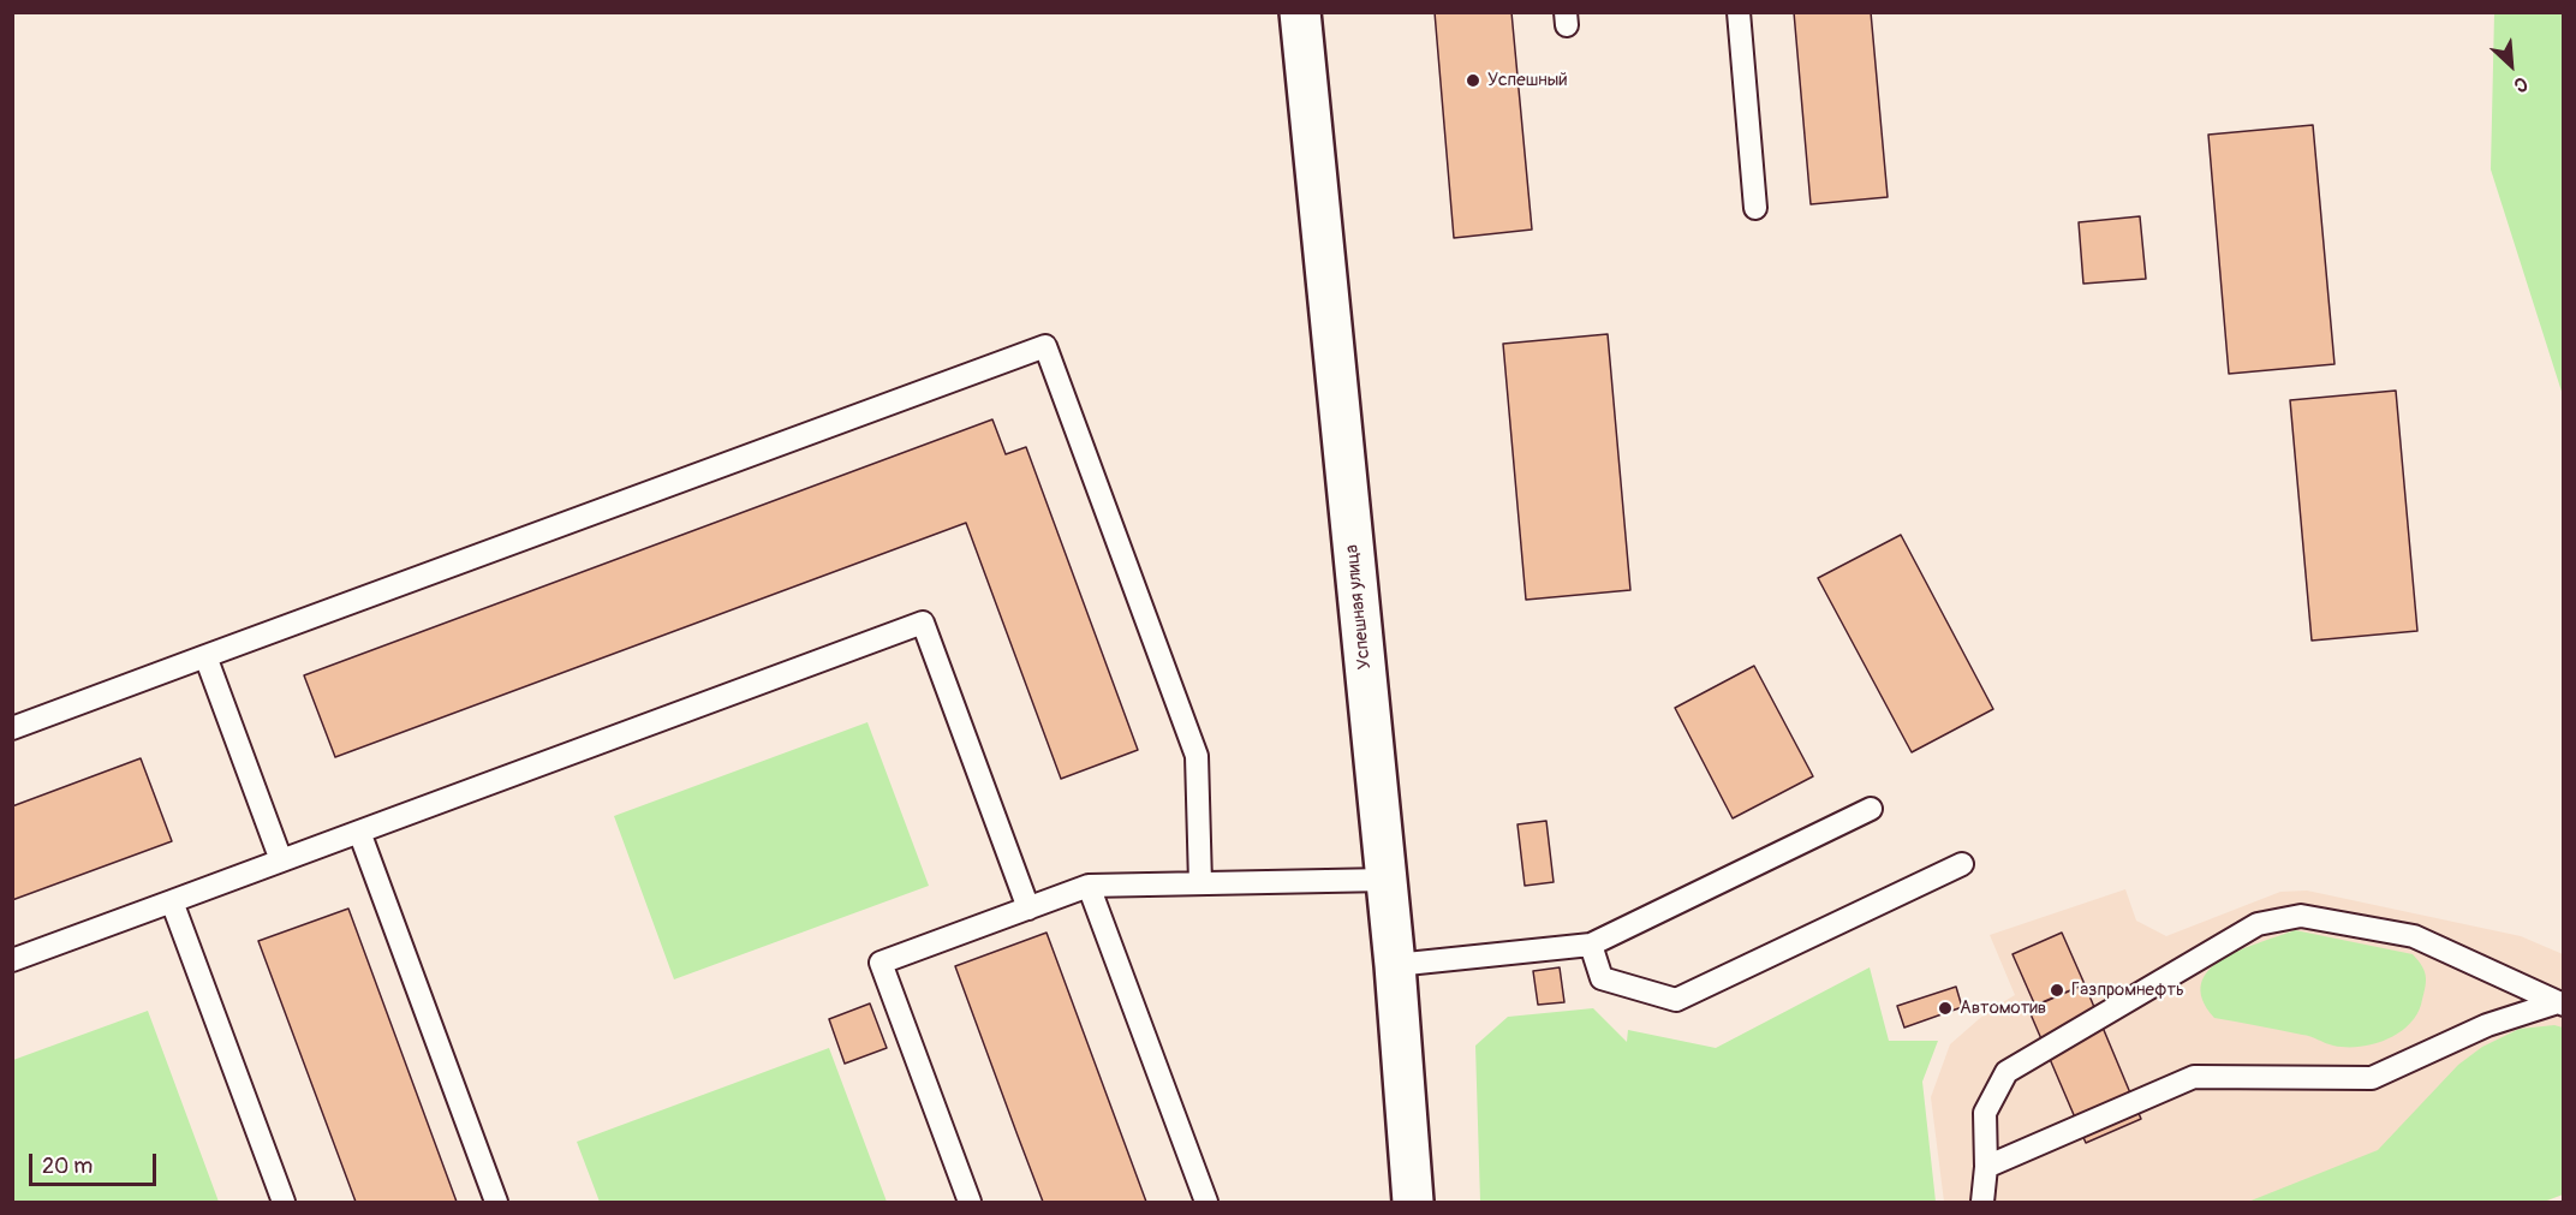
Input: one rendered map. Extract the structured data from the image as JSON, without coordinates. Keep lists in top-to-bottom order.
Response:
{
  "streets": {
    "street": ["Успешная улица"]
  },
  "places": ["Успешный", "Газпромнефть", "Автомотив"],
  "scale_bar": "20 m",
  "north": "bottom right"
}
